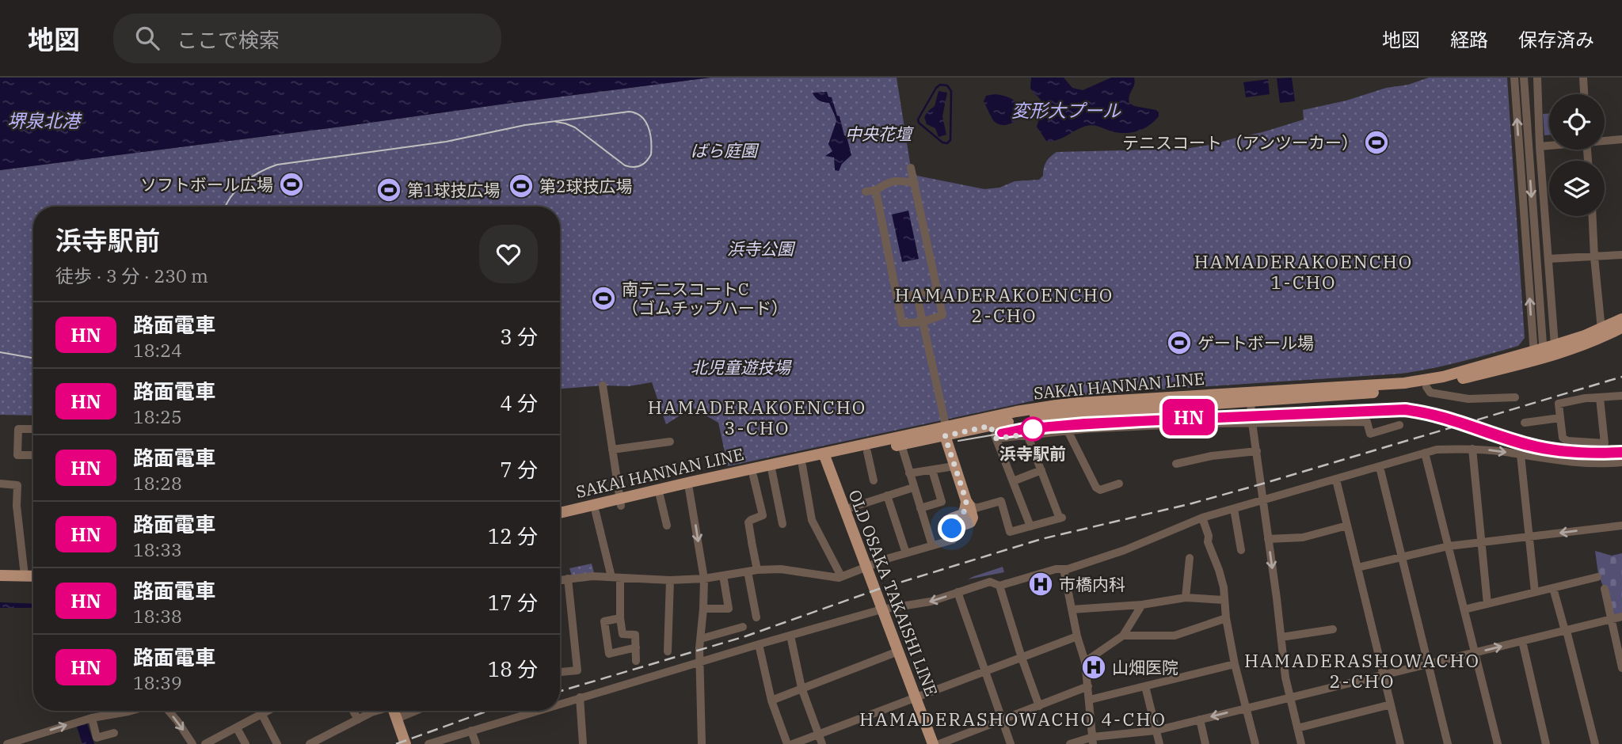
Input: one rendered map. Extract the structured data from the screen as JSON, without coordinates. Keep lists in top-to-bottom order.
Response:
{
  "streets": {
    "main road": ["SAKAI HANNAN LINE", "OLD OSAKA TAKAISHI LINE"]
  },
  "crossings": [
    ["SAKAI HANNAN LINE", "OLD OSAKA TAKAISHI LINE"]
  ],
  "districts": [
    "HAMADERAKOENCHO 1-CHO",
    "HAMADERAKOENCHO 2-CHO",
    "HAMADERAKOENCHO 3-CHO",
    "HAMADERASHOWACHO 2-CHO",
    "HAMADERASHOWACHO 4-CHO"
  ],
  "water": ["変形大プール", "堺泉北港"],
  "parks": [
    "中央花壇",
    "ばら庭園",
    "浜寺公園",
    "北児童遊技場"
  ],
  "places": {
    "sports": [
      "テニスコート （アンツーカー）",
      "ソフトボール広場",
      "第2球技広場",
      "第1球技広場",
      "南テニスコートC （ゴムチップハード）",
      "ゲートボール場"
    ],
    "other": ["浜寺駅前"],
    "hospital": ["市橋内科", "山畑医院"]
  },
  "lines": ["tram line HN"],
  "page": {
    "header": "地図",
    "search": "ここで検索",
    "nav": ["地図", "経路", "保存済み"],
    "on_map": "HN",
    "heading": ["浜寺駅前", "徒歩 · 3 分 · 230 m"],
    "list": [
      {
        "mark": "HN",
        "name": "路面電車",
        "note": "18:24",
        "value": "3 分"
      },
      {
        "mark": "HN",
        "name": "路面電車",
        "note": "18:25",
        "value": "4 分"
      },
      {
        "mark": "HN",
        "name": "路面電車",
        "note": "18:28",
        "value": "7 分"
      },
      {
        "mark": "HN",
        "name": "路面電車",
        "note": "18:33",
        "value": "12 分"
      },
      {
        "mark": "HN",
        "name": "路面電車",
        "note": "18:38",
        "value": "17 分"
      },
      {
        "mark": "HN",
        "name": "路面電車",
        "note": "18:39",
        "value": "18 分"
      }
    ]
  }
}
